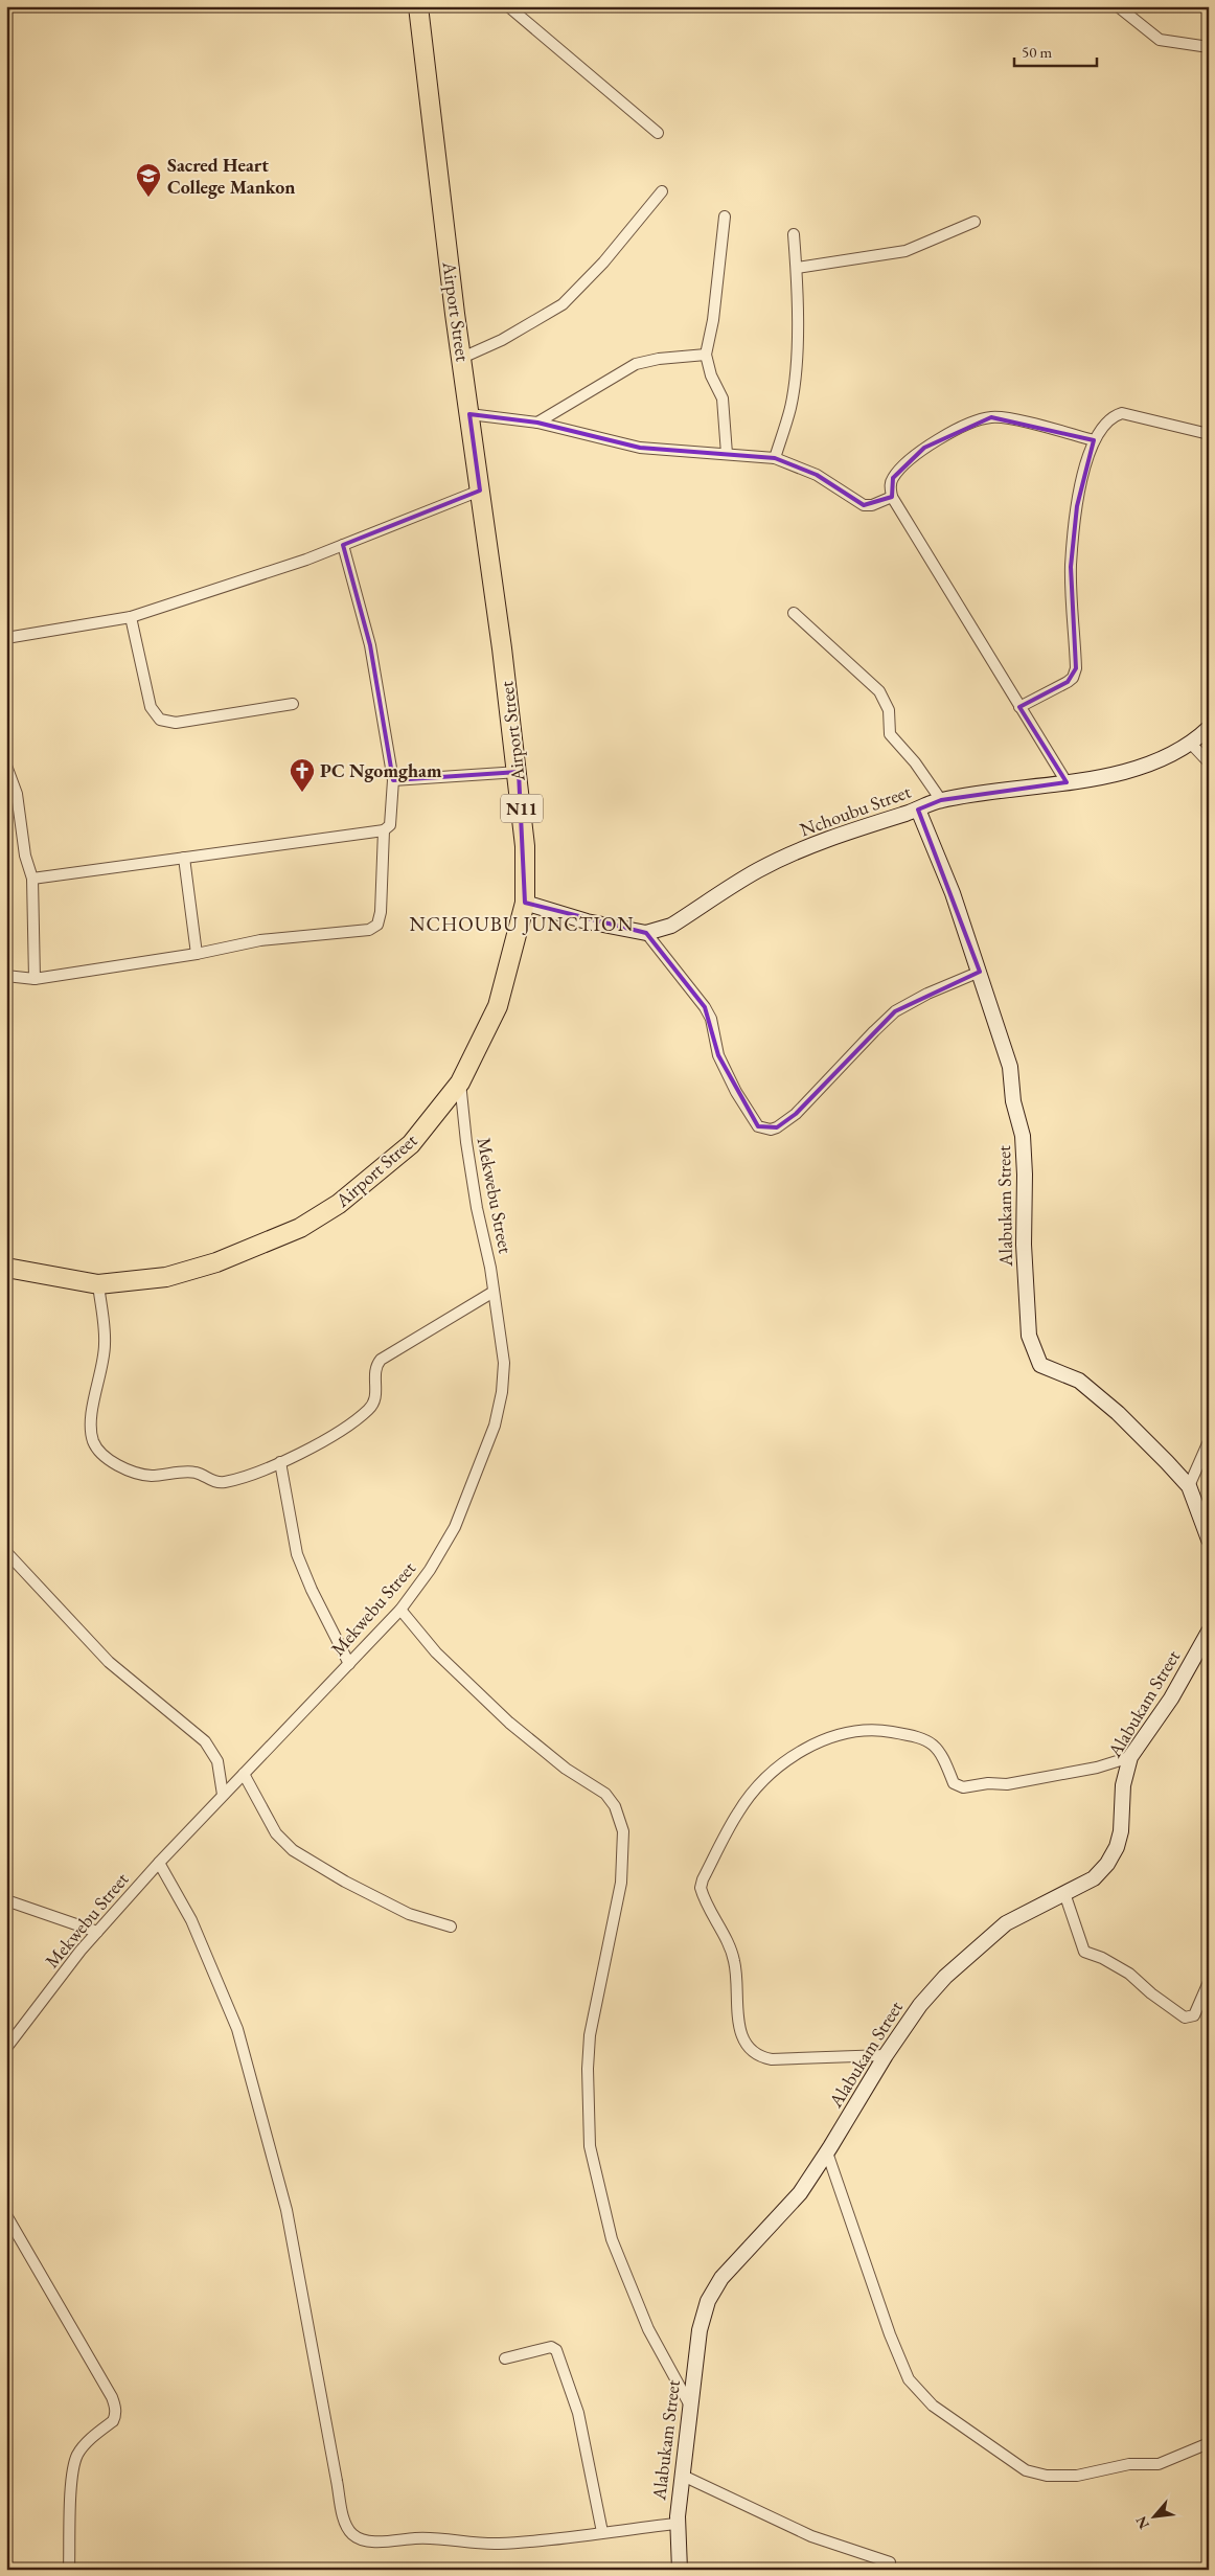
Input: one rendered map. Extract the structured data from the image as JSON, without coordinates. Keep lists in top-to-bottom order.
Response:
{
  "streets": {
    "highway": ["Airport Street", "N11"],
    "street": ["Nchoubu Street", "Mekwebu Street", "Alabukam Street"]
  },
  "crossings": [
    ["Airport Street", "Nchoubu Street"],
    ["Airport Street", "Mekwebu Street"],
    ["Nchoubu Street", "Alabukam Street"]
  ],
  "districts": ["NCHOUBU JUNCTION"],
  "places": {
    "school or university": ["Sacred Heart College Mankon"],
    "church": ["PC Ngomgham"]
  },
  "scale_bar": "50 m",
  "north": "bottom left"
}
